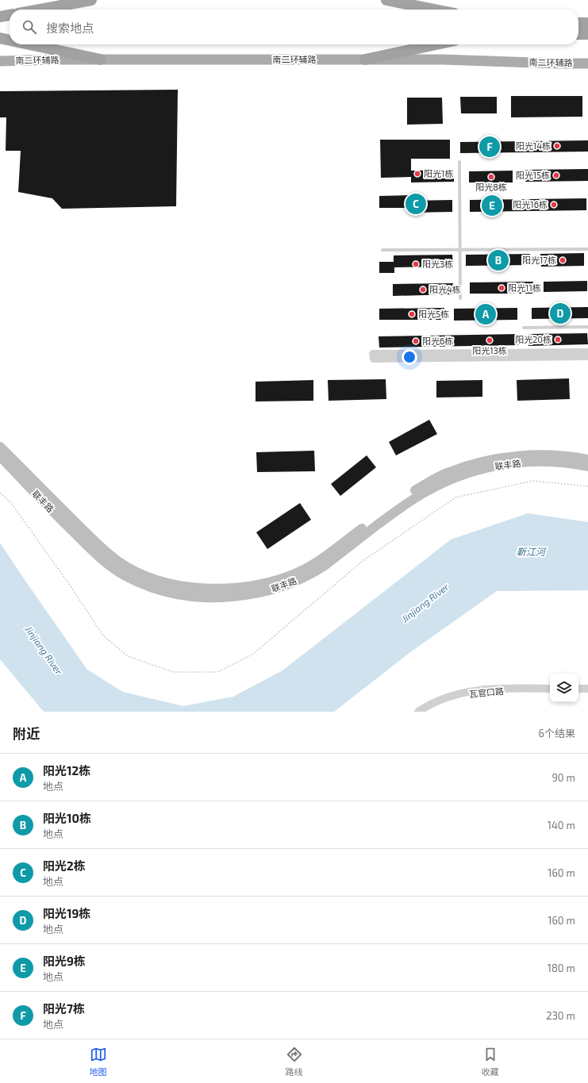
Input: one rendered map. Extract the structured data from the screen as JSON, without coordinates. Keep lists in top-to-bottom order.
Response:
{
  "streets": {
    "main road": ["南二环辅路", "联丰路"],
    "street": ["瓦官口路"]
  },
  "water": ["靳江河", "Jinjiang River"],
  "places": [
    "阳光14栋",
    "阳光1栋",
    "阳光15栋",
    "阳光8栋",
    "阳光16栋",
    "阳光17栋",
    "阳光3栋",
    "阳光11栋",
    "阳光4栋",
    "阳光5栋",
    "阳光20栋",
    "阳光13栋",
    "阳光6栋"
  ],
  "page": {
    "search": "搜索地点",
    "pins": [
      "F",
      "C",
      "E",
      "B",
      "D",
      "A"
    ],
    "heading": ["附近", "6个结果"],
    "list": [
      {
        "mark": "A",
        "name": "阳光12栋",
        "note": "地点",
        "value": "90 m"
      },
      {
        "mark": "B",
        "name": "阳光10栋",
        "note": "地点",
        "value": "140 m"
      },
      {
        "mark": "C",
        "name": "阳光2栋",
        "note": "地点",
        "value": "160 m"
      },
      {
        "mark": "D",
        "name": "阳光19栋",
        "note": "地点",
        "value": "160 m"
      },
      {
        "mark": "E",
        "name": "阳光9栋",
        "note": "地点",
        "value": "180 m"
      },
      {
        "mark": "F",
        "name": "阳光7栋",
        "note": "地点",
        "value": "230 m"
      }
    ],
    "nav": ["地图", "路线", "收藏"]
  }
}
